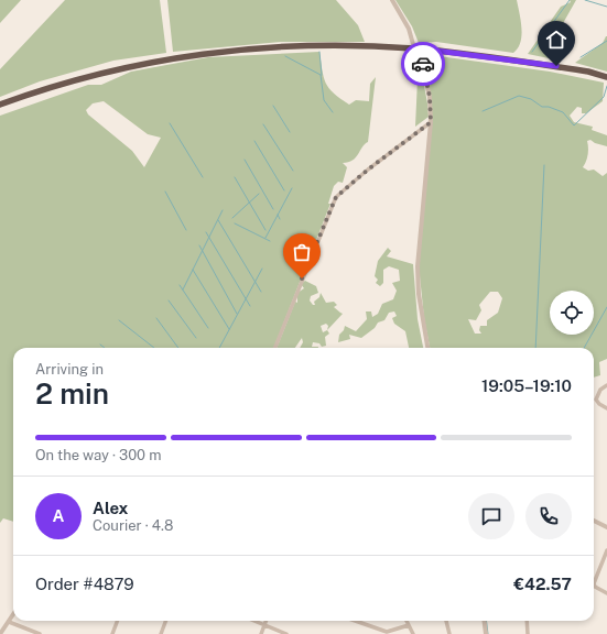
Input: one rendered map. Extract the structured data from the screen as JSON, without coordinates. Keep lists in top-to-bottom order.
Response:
{
  "page": {
    "heading": ["2 min", "Arriving in", "19:05–19:10"],
    "panel": [
      "Alex",
      "Courier · 4.8",
      "Order #4879",
      "€42.57"
    ],
    "bar": "On the way · 300 m",
    "round": "A"
  }
}
